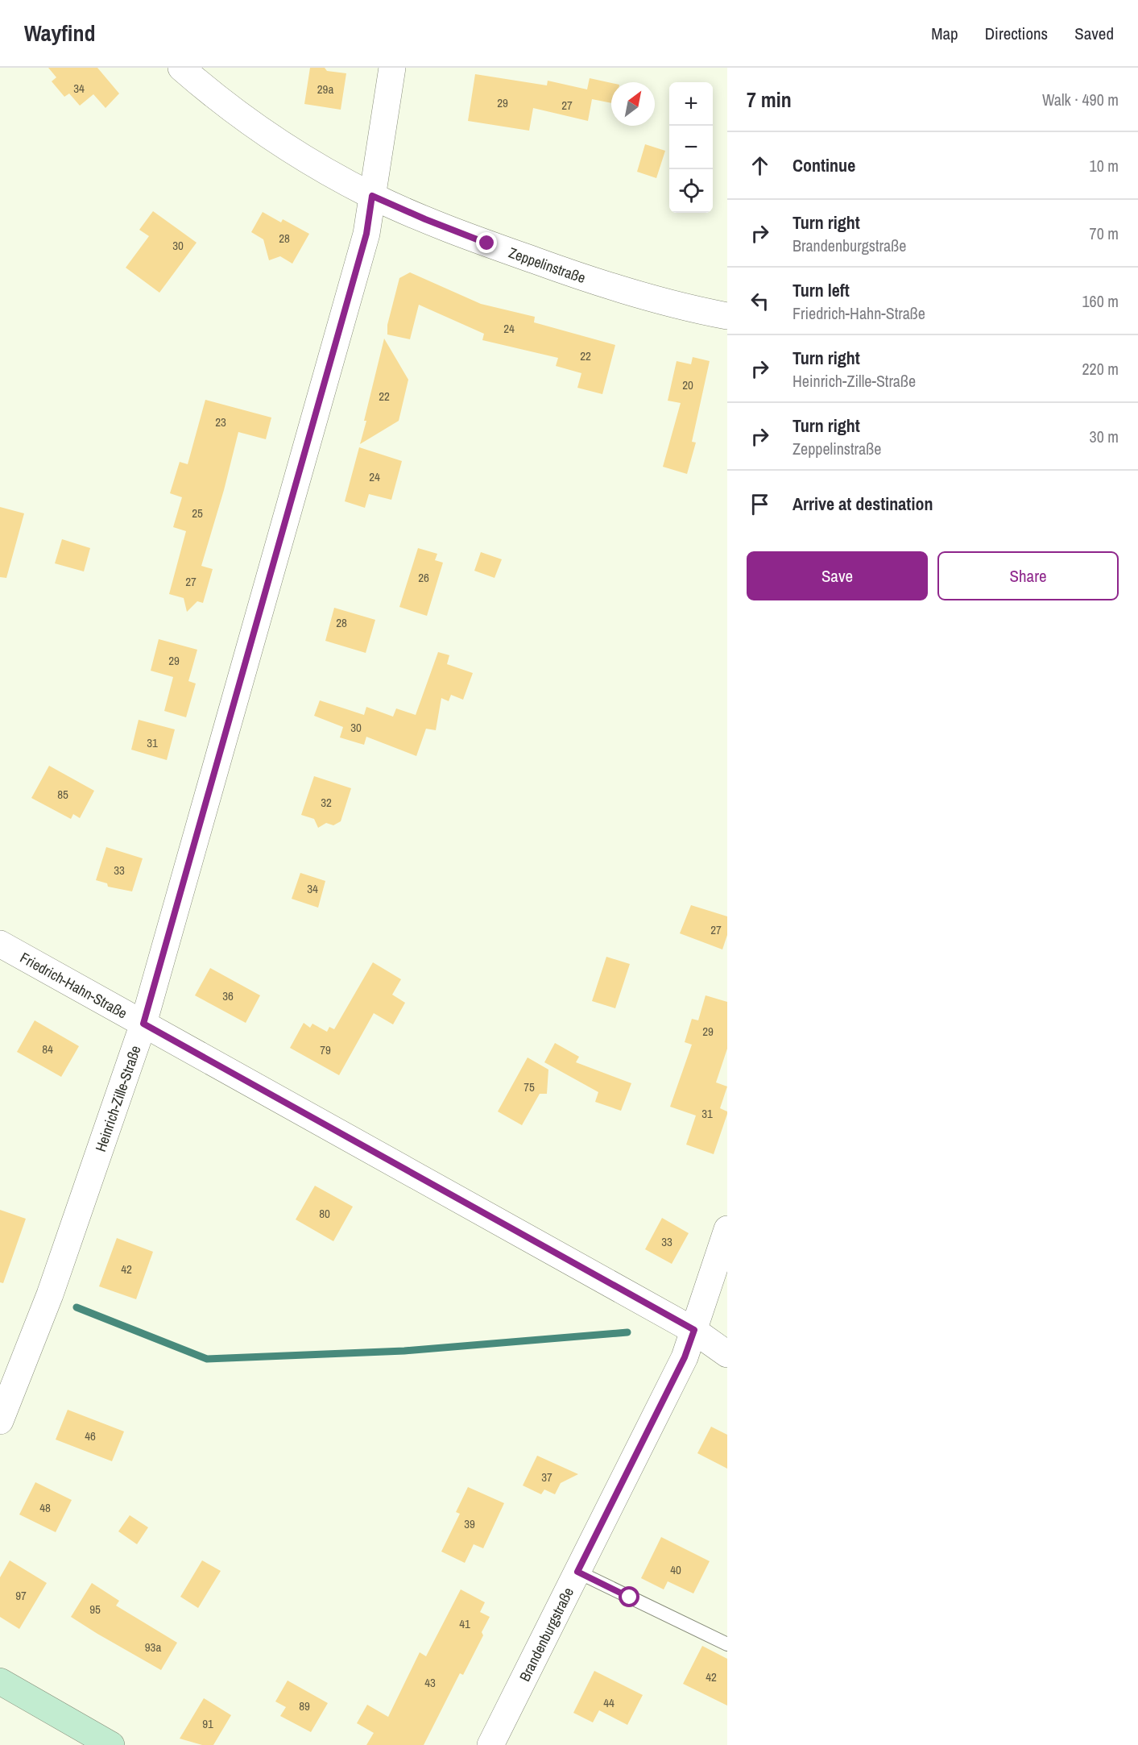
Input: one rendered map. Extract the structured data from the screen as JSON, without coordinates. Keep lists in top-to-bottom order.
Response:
{
  "streets": {
    "street": [
      "Zeppelinstraße",
      "Friedrich-Hahn-Straße",
      "Heinrich-Zille-Straße",
      "Brandenburgstraße"
    ]
  },
  "crossings": [
    ["Zeppelinstraße", "Heinrich-Zille-Straße"],
    ["Friedrich-Hahn-Straße", "Heinrich-Zille-Straße"],
    ["Friedrich-Hahn-Straße", "Brandenburgstraße"]
  ],
  "house_numbers": [
    "34",
    "29a",
    "29",
    "27",
    "28",
    "30",
    "24",
    "22",
    "20",
    "22",
    "23",
    "24",
    "25",
    "26",
    "27",
    "28",
    "29",
    "30",
    "31",
    "85",
    "32",
    "33",
    "34",
    "27",
    "36",
    "29",
    "84",
    "79",
    "75",
    "31",
    "80",
    "33",
    "42",
    "46",
    "37",
    "48",
    "39",
    "40",
    "97",
    "95",
    "41",
    "93a",
    "42",
    "43",
    "44",
    "89",
    "91"
  ],
  "north": "top right",
  "page": {
    "header": "Wayfind",
    "nav": ["Map", "Directions", "Saved"],
    "heading": ["7 min", "Walk · 490 m"],
    "map_buttons": ["+", "−"],
    "list": [
      ["Continue", "10 m"],
      ["Turn right", "Brandenburgstraße", "70 m"],
      ["Turn left", "Friedrich-Hahn-Straße", "160 m"],
      ["Turn right", "Heinrich-Zille-Straße", "220 m"],
      ["Turn right", "Zeppelinstraße", "30 m"],
      "Arrive at destination"
    ],
    "buttons": ["Save", "Share"]
  }
}
